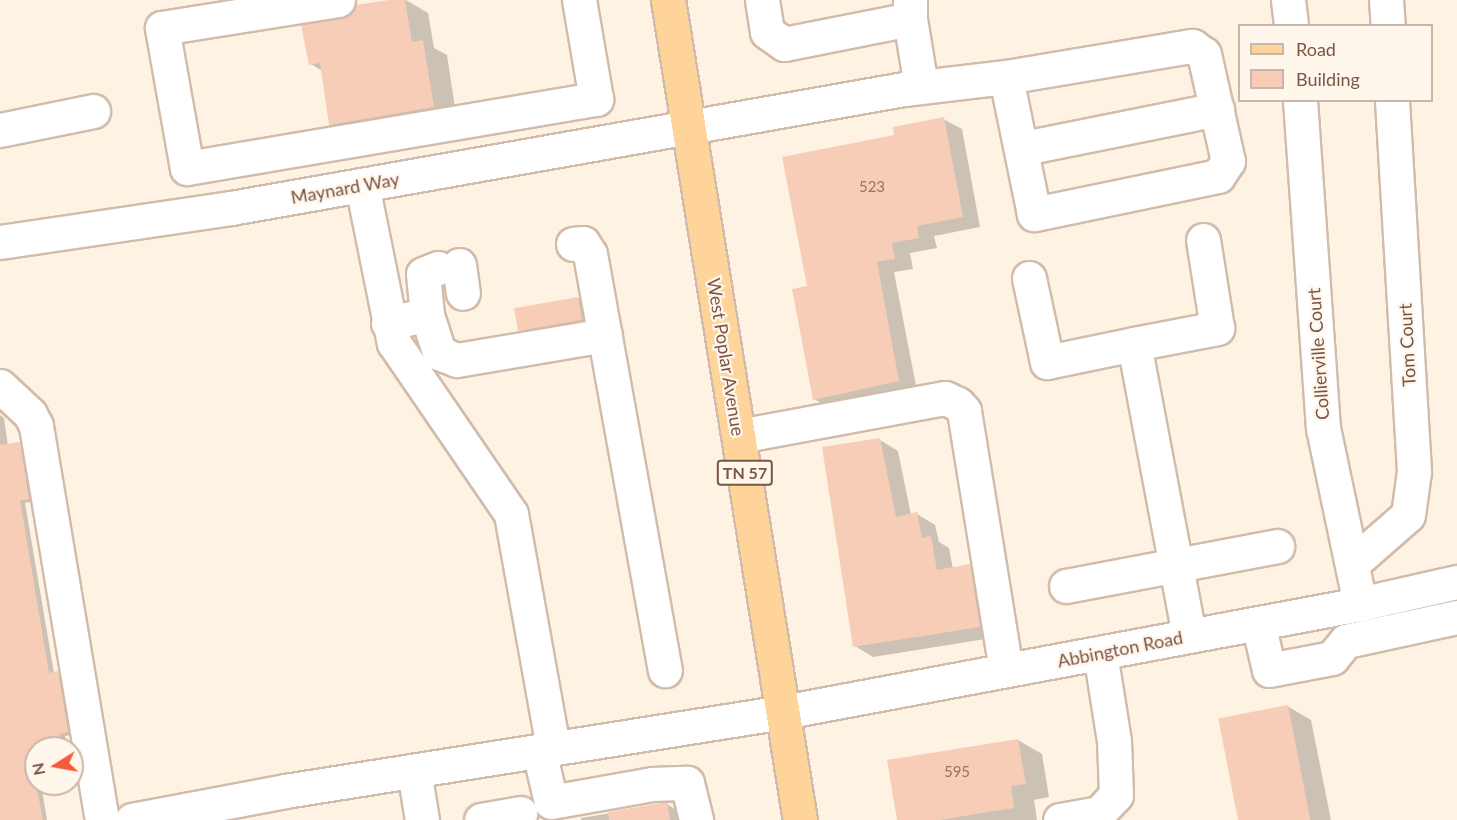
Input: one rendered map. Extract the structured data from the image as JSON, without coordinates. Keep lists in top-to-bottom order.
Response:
{
  "streets": {
    "main road": ["West Poplar Avenue", "TN 57"],
    "street": [
      "Maynard Way",
      "Tom Court",
      "Collierville Court",
      "Abbington Road"
    ]
  },
  "crossings": [
    ["Maynard Way", "West Poplar Avenue"],
    ["Tom Court", "Collierville Court"],
    ["Collierville Court", "Abbington Road"],
    ["West Poplar Avenue", "Abbington Road"]
  ],
  "house_numbers": ["523", "595"],
  "legend": ["Road", "Building"],
  "north": "left"
}
